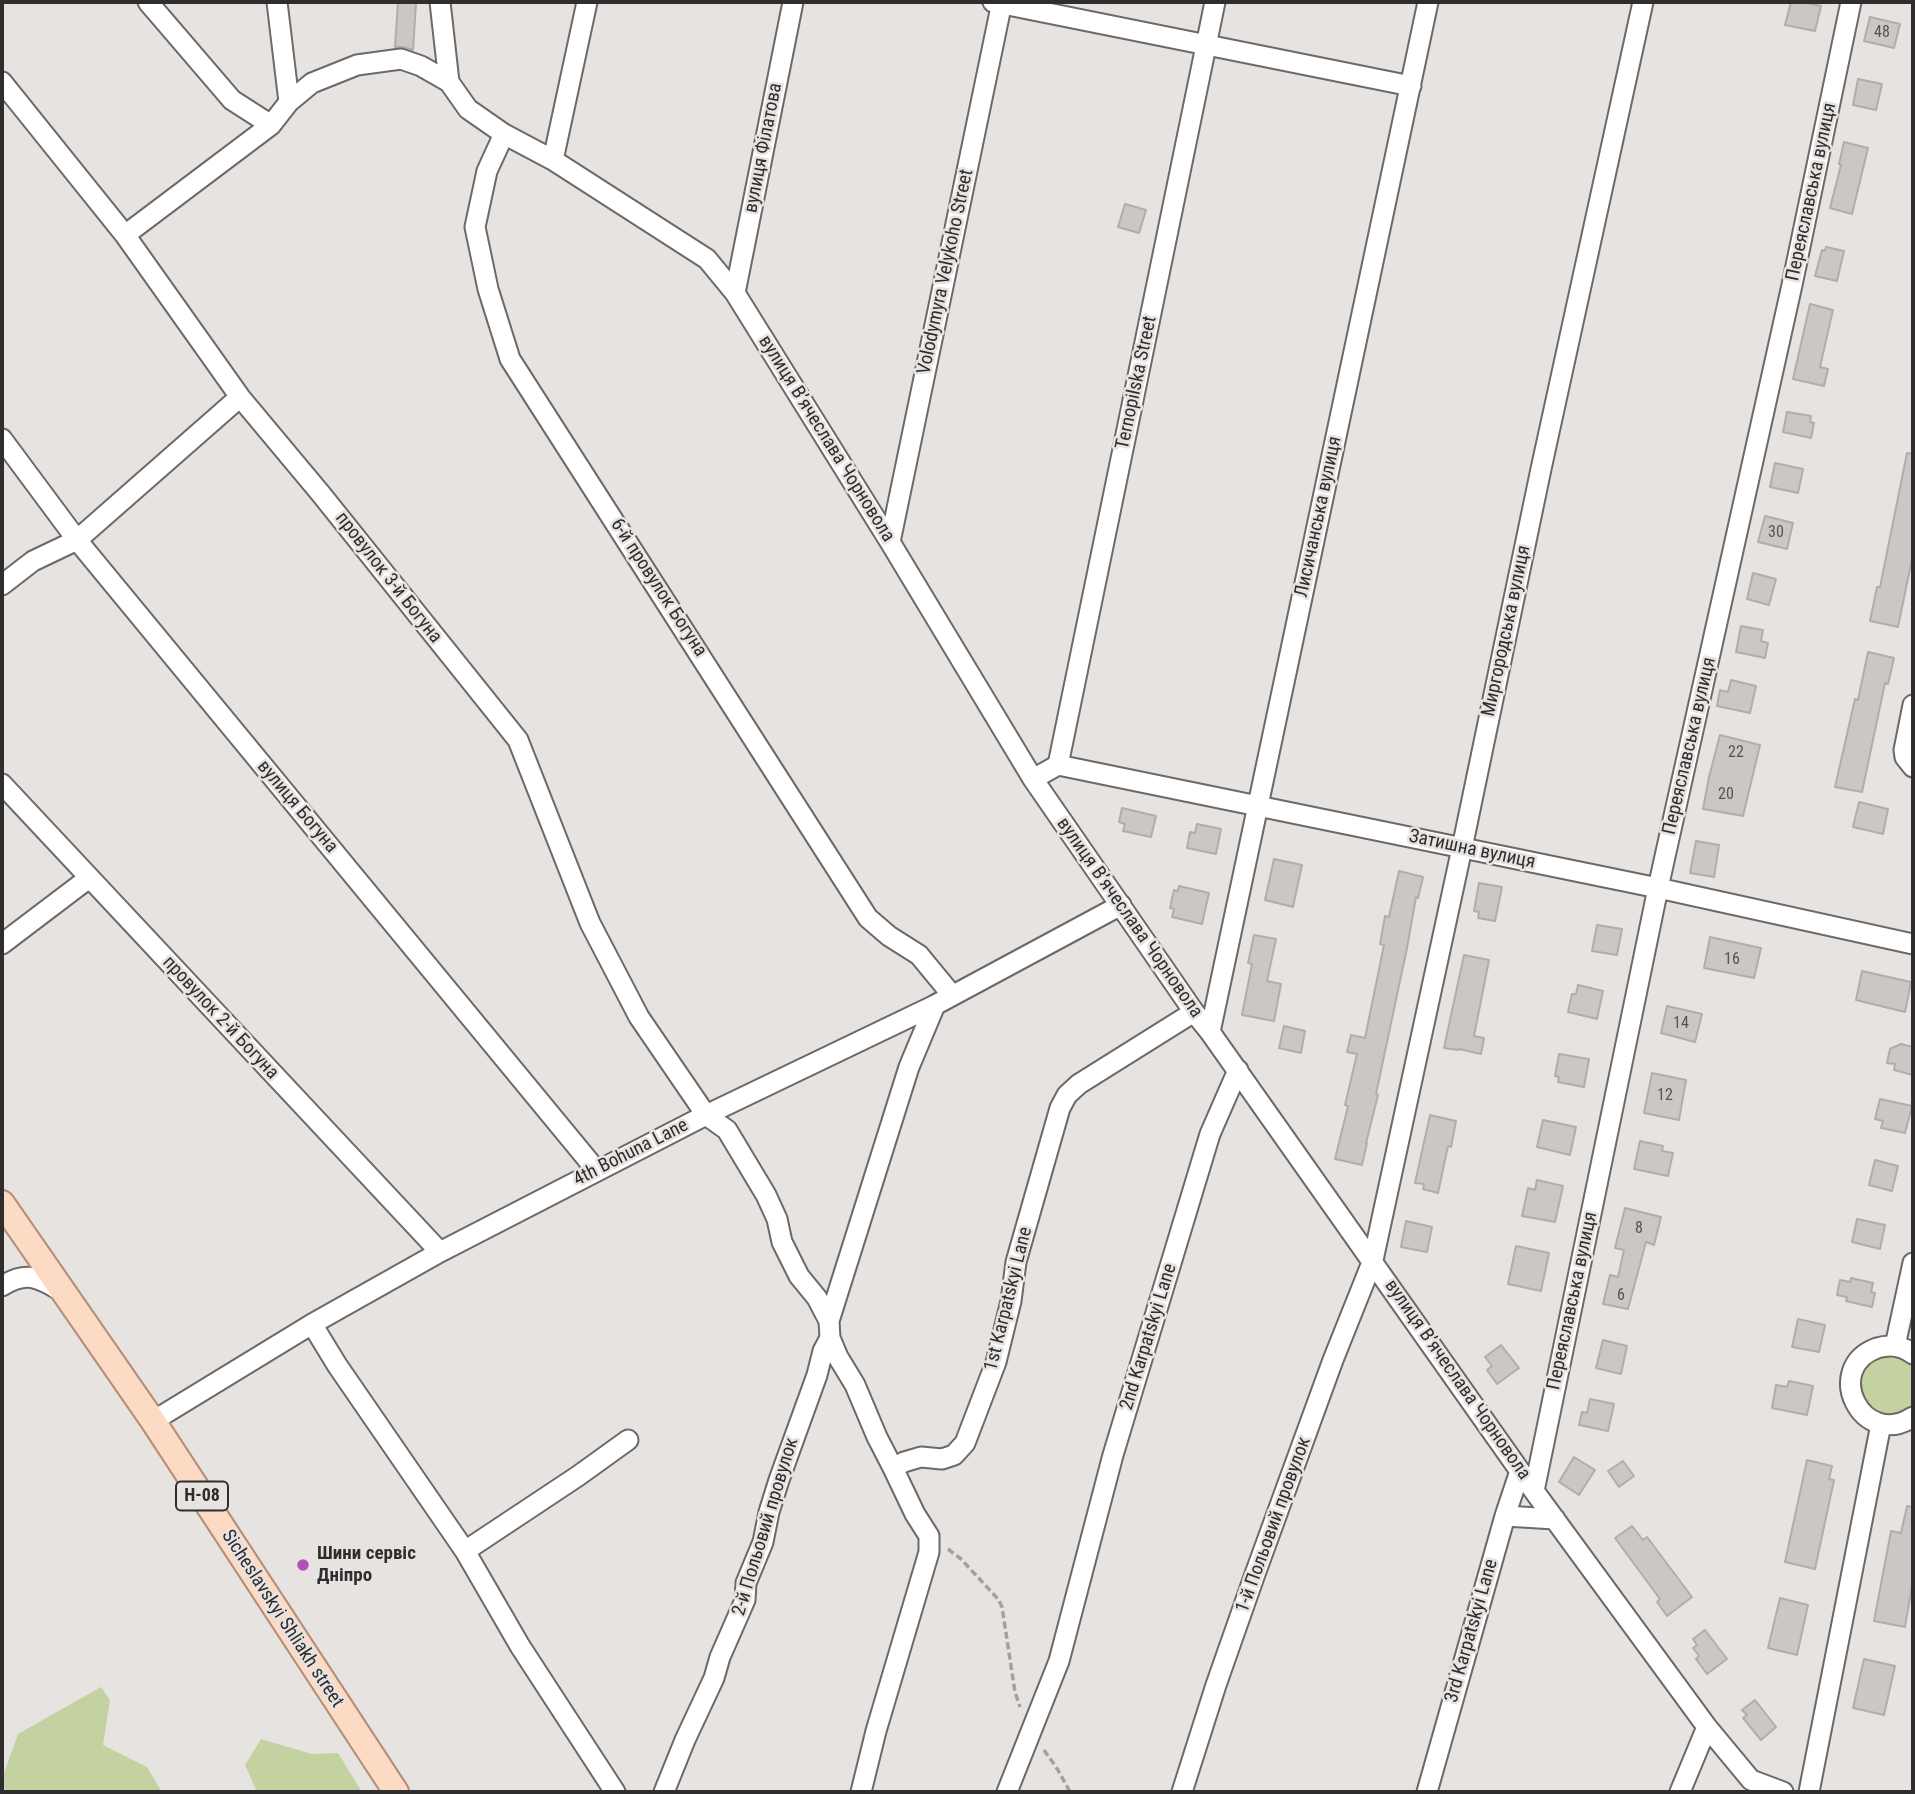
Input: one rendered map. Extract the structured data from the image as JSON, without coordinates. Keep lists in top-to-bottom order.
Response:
{
  "streets": {
    "main road": ["Н-08", "Sicheslavskyi Shliakh street"],
    "street": [
      "вулиця Філатова",
      "Переяславська вулиця",
      "Volodymyra Velykoho Street",
      "Ternopilska Street",
      "вулиця Вʼячеслава Чорновола",
      "Лисичанська вулиця",
      "провулок 3-й Богуна",
      "6-й провулок Богуна",
      "Миргородська вулиця",
      "вулиця Богуна",
      "Затишна вулиця",
      "провулок 2-й Богуна",
      "4th Bohuna Lane",
      "1st Karpatskyi Lane",
      "2nd Karpatskyi Lane",
      "1-й Польовий провулок",
      "2-й Польовий провулок",
      "3rd Karpatskyi Lane"
    ]
  },
  "crossings": [
    ["вулиця Філатова", "вулиця Вʼячеслава Чорновола"],
    ["Переяславська вулиця", "вулиця Вʼячеслава Чорновола"],
    ["Переяславська вулиця", "Затишна вулиця"],
    ["Volodymyra Velykoho Street", "вулиця Вʼячеслава Чорновола"],
    ["Ternopilska Street", "Затишна вулиця"],
    ["вулиця Вʼячеслава Чорновола", "Лисичанська вулиця"],
    ["вулиця Вʼячеслава Чорновола", "6-й провулок Богуна"],
    ["вулиця Вʼячеслава Чорновола", "Миргородська вулиця"],
    ["вулиця Вʼячеслава Чорновола", "4th Bohuna Lane"],
    ["вулиця Вʼячеслава Чорновола", "1st Karpatskyi Lane"],
    ["вулиця Вʼячеслава Чорновола", "2nd Karpatskyi Lane"],
    ["вулиця Вʼячеслава Чорновола", "1-й Польовий провулок"],
    ["вулиця Вʼячеслава Чорновола", "3rd Karpatskyi Lane"],
    ["Лисичанська вулиця", "Затишна вулиця"],
    ["провулок 3-й Богуна", "4th Bohuna Lane"],
    ["провулок 3-й Богуна", "1st Karpatskyi Lane"],
    ["провулок 3-й Богуна", "2-й Польовий провулок"],
    ["6-й провулок Богуна", "4th Bohuna Lane"],
    ["6-й провулок Богуна", "2-й Польовий провулок"],
    ["Миргородська вулиця", "Затишна вулиця"],
    ["Миргородська вулиця", "1-й Польовий провулок"],
    ["вулиця Богуна", "4th Bohuna Lane"],
    ["провулок 2-й Богуна", "4th Bohuna Lane"],
    ["4th Bohuna Lane", "2-й Польовий провулок"],
    ["4th Bohuna Lane", "Sicheslavskyi Shliakh street"]
  ],
  "places": ["Шини сервіс Дніпро"],
  "house_numbers": [
    "48",
    "30",
    "22",
    "20",
    "16",
    "14",
    "12",
    "8",
    "6"
  ]
}
